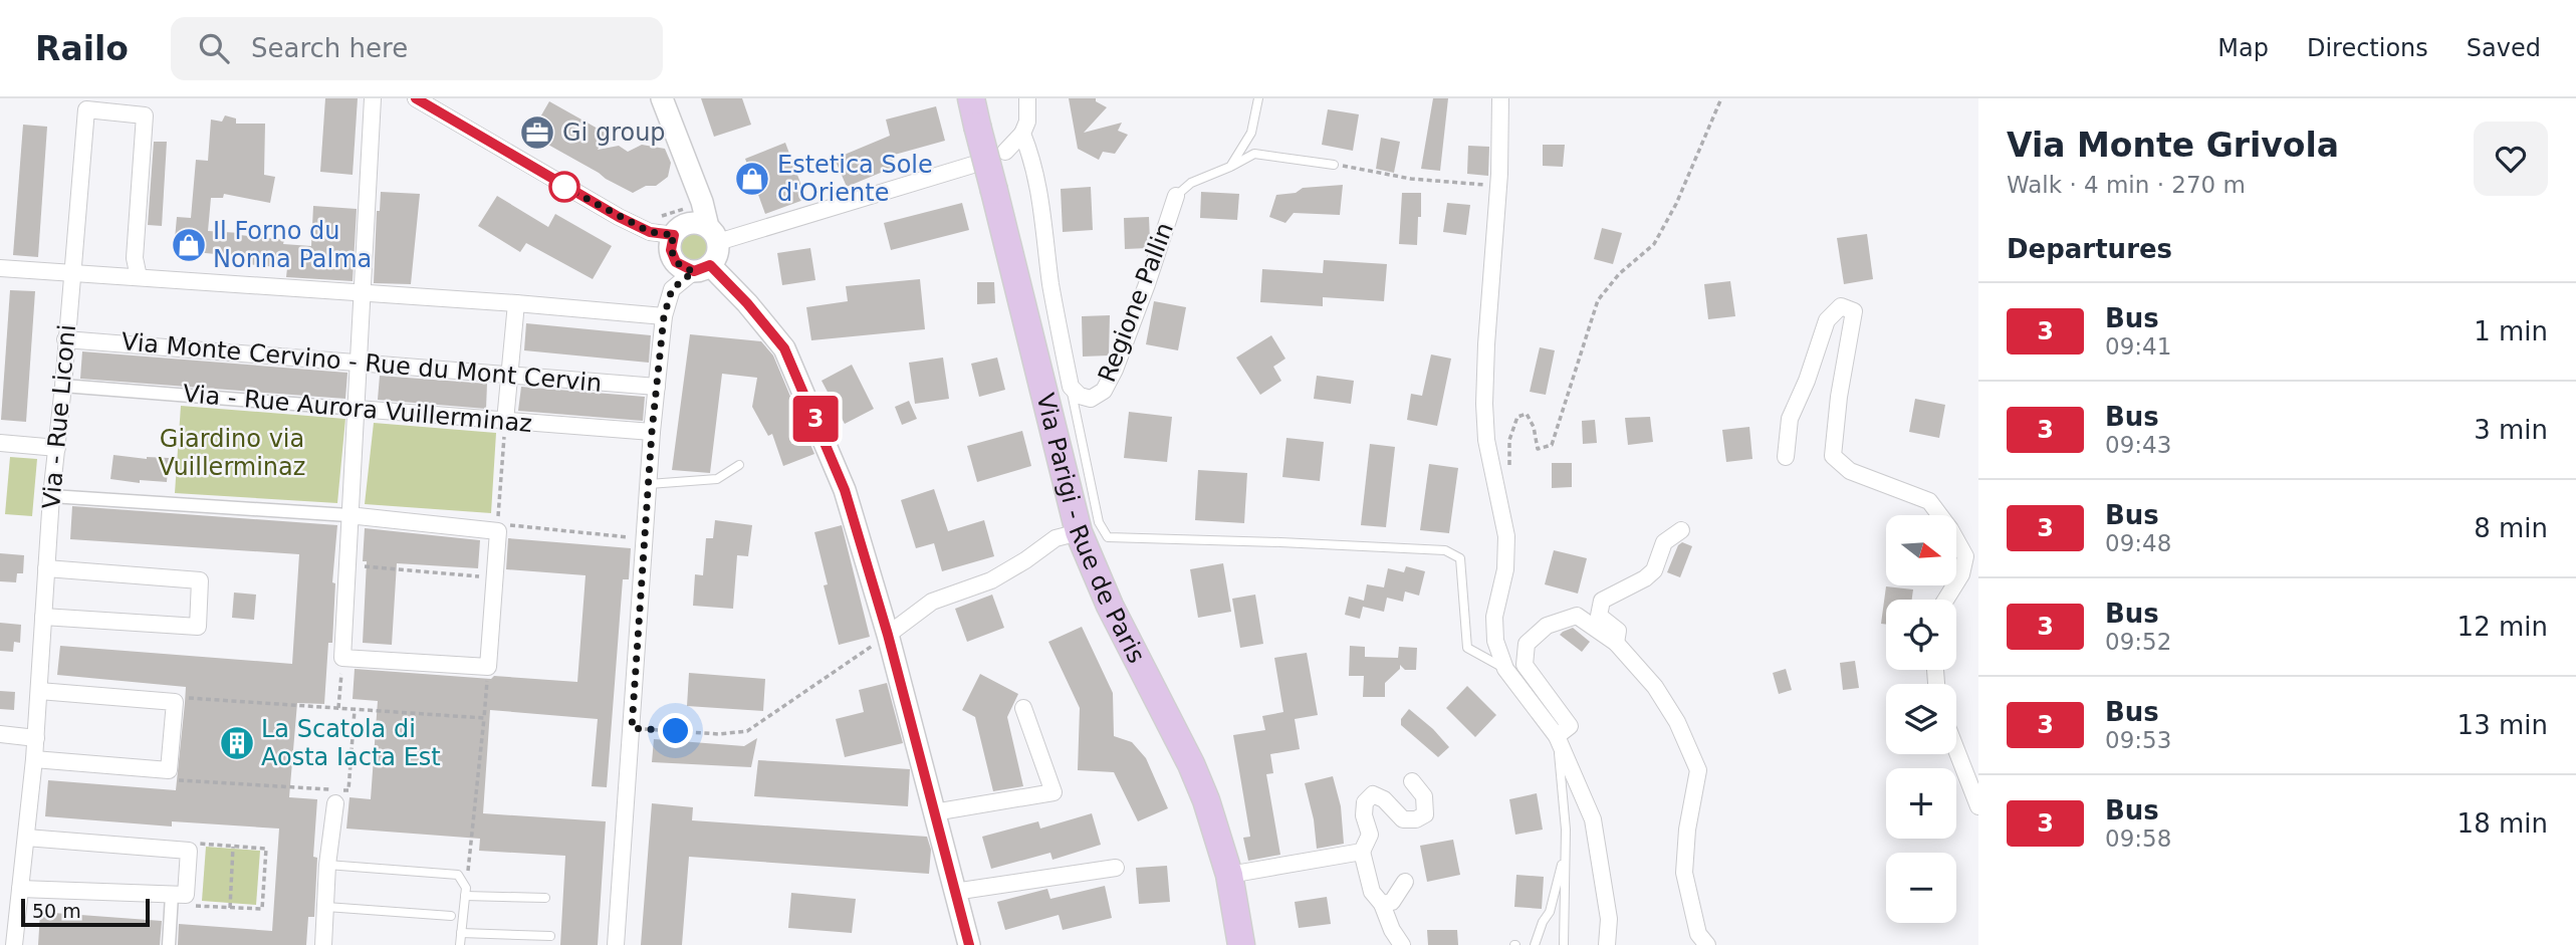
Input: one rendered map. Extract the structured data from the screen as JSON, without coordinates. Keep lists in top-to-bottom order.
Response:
{
  "streets": {
    "main road": ["Via Parigi - Rue de Paris"],
    "street": [
      "Regione Pallin",
      "Via Monte Cervino - Rue du Mont Cervin",
      "Via - Rue Aurora Vuillerminaz",
      "Via - Rue Liconi"
    ]
  },
  "crossings": [
    ["Via Monte Cervino - Rue du Mont Cervin", "Via - Rue Liconi"],
    ["Via - Rue Aurora Vuillerminaz", "Via - Rue Liconi"]
  ],
  "parks": ["Giardino via Vuillerminaz"],
  "places": {
    "office": ["Gi group"],
    "shop": ["Estetica Sole d'Oriente", "Il Forno du Nonna Palma"],
    "building": ["La Scatola di Aosta Iacta Est"]
  },
  "lines": ["bus line 3"],
  "scale_bar": "50 m",
  "north": "right",
  "page": {
    "header": "Railo",
    "search": "Search here",
    "nav": ["Map", "Directions", "Saved"],
    "on_map": "3",
    "heading": [
      ["Via Monte Grivola", "Walk · 4 min · 270 m"],
      "Departures"
    ],
    "list": [
      {
        "mark": "3",
        "name": "Bus",
        "note": "09:41",
        "value": "1 min"
      },
      {
        "mark": "3",
        "name": "Bus",
        "note": "09:43",
        "value": "3 min"
      },
      {
        "mark": "3",
        "name": "Bus",
        "note": "09:48",
        "value": "8 min"
      },
      {
        "mark": "3",
        "name": "Bus",
        "note": "09:52",
        "value": "12 min"
      },
      {
        "mark": "3",
        "name": "Bus",
        "note": "09:53",
        "value": "13 min"
      },
      {
        "mark": "3",
        "name": "Bus",
        "note": "09:58",
        "value": "18 min"
      }
    ],
    "map_buttons": ["+", "−"],
    "scale": "50 m"
  }
}
